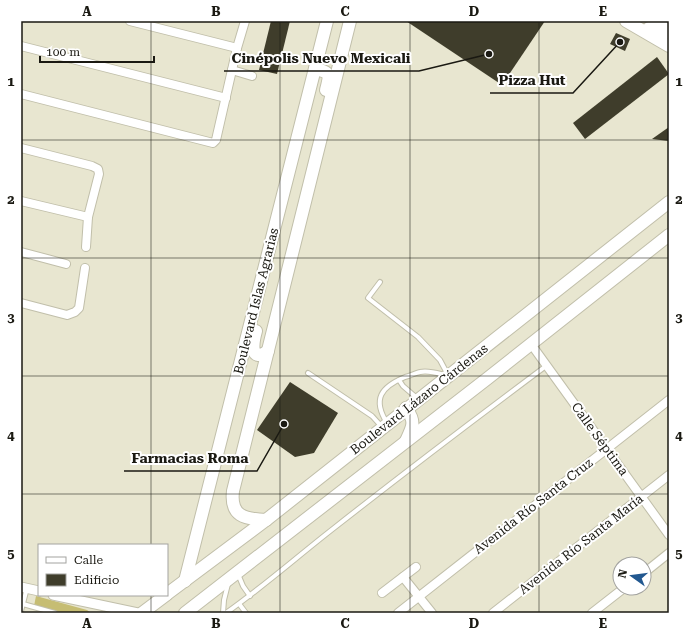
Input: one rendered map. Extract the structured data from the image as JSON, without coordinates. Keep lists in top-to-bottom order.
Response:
{
  "streets": {
    "main road": ["Boulevard Islas Agrarias", "Boulevard Lázaro Cárdenas"],
    "street": ["Calle Séptima", "Avenida Río Santa Cruz", "Avenida Río Santa María"]
  },
  "crossings": [
    ["Boulevard Islas Agrarias", "Boulevard Lázaro Cárdenas"],
    ["Boulevard Lázaro Cárdenas", "Calle Séptima"],
    ["Calle Séptima", "Avenida Río Santa Cruz"],
    ["Calle Séptima", "Avenida Río Santa María"]
  ],
  "places": ["Pizza Hut", "Cinépolis Nuevo Mexicali", "Farmacias Roma"],
  "legend": ["Calle", "Edificio"],
  "scale_bar": "100 m",
  "north": "left",
  "grid": {
    "columns": [
      "A",
      "B",
      "C",
      "D",
      "E"
    ],
    "rows": [
      "1",
      "2",
      "3",
      "4",
      "5"
    ]
  }
}
